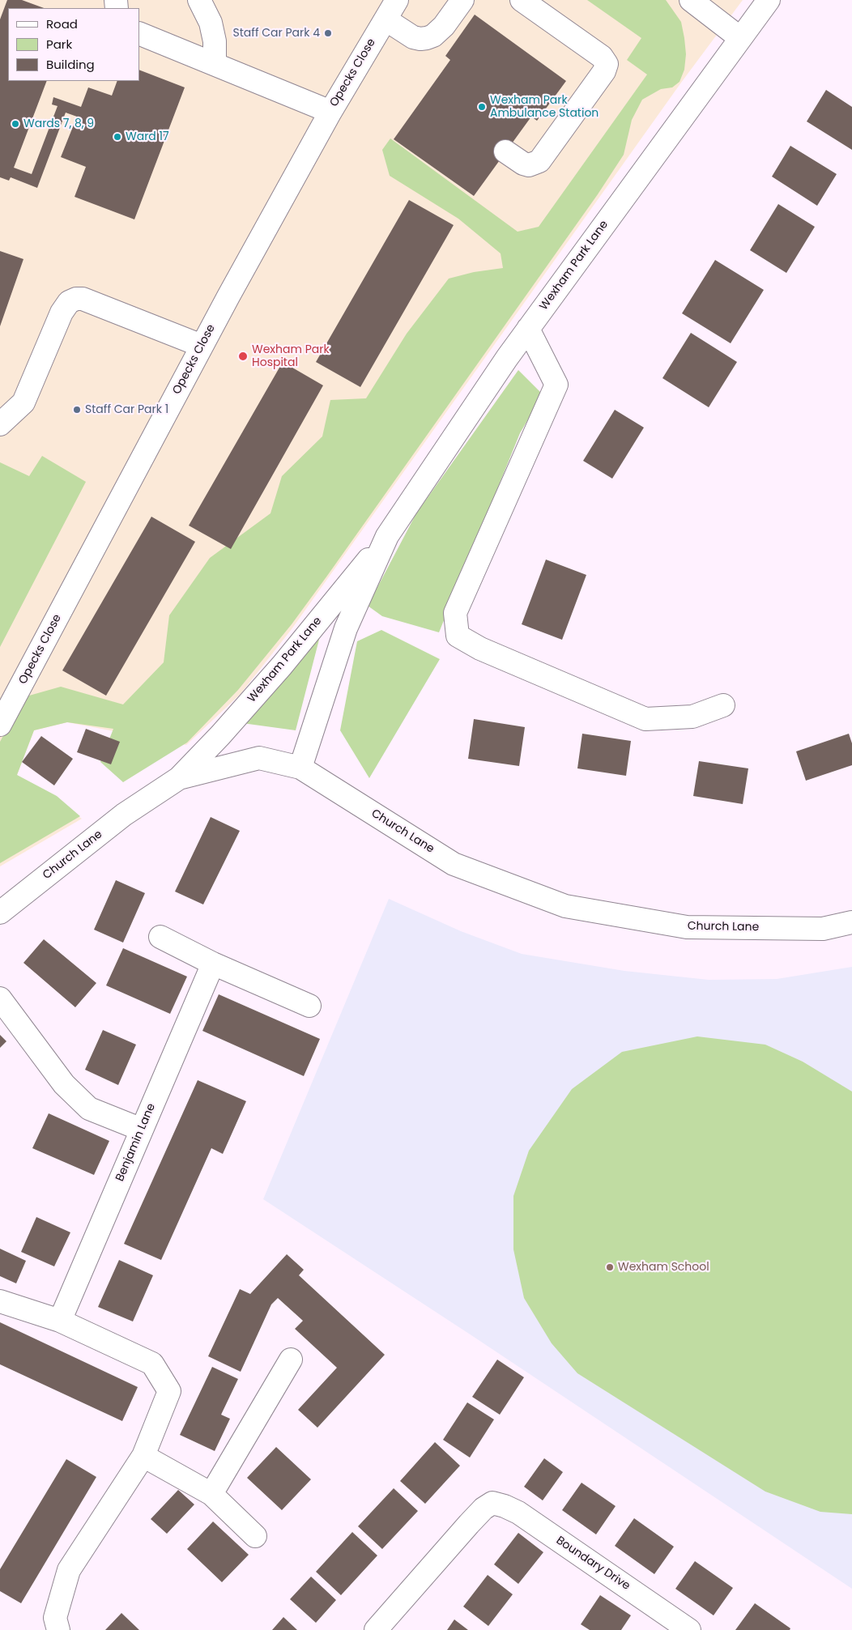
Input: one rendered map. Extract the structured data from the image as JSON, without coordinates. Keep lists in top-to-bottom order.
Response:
{
  "streets": {
    "street": [
      "Opecks Close",
      "Wexham Park Lane",
      "Church Lane",
      "Benjamin Lane",
      "Boundary Drive"
    ]
  },
  "crossings": [
    ["Wexham Park Lane", "Church Lane"]
  ],
  "places": [
    "Staff Car Park 4",
    "Wexham Park Ambulance Station",
    "Wards 7, 8, 9",
    "Ward 17",
    "Wexham Park Hospital",
    "Staff Car Park 1",
    "Wexham School"
  ],
  "legend": ["Road", "Park", "Building"]
}
